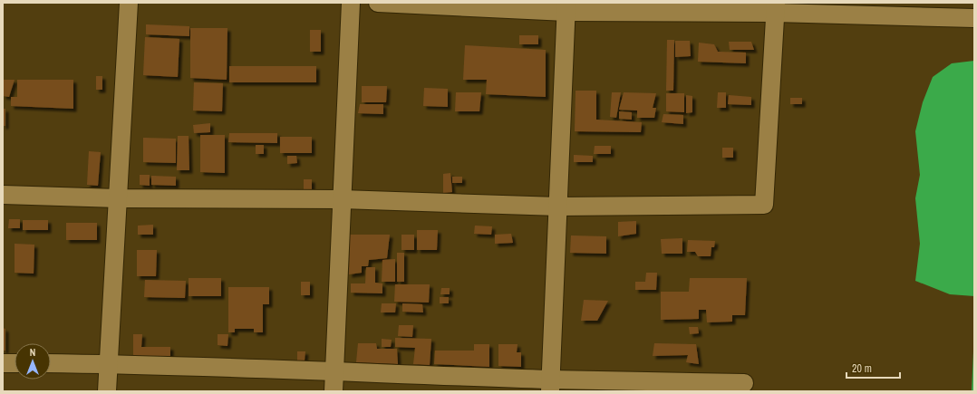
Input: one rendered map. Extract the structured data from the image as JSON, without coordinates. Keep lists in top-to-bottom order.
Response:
{
  "scale_bar": "20 m",
  "north": "top"
}
